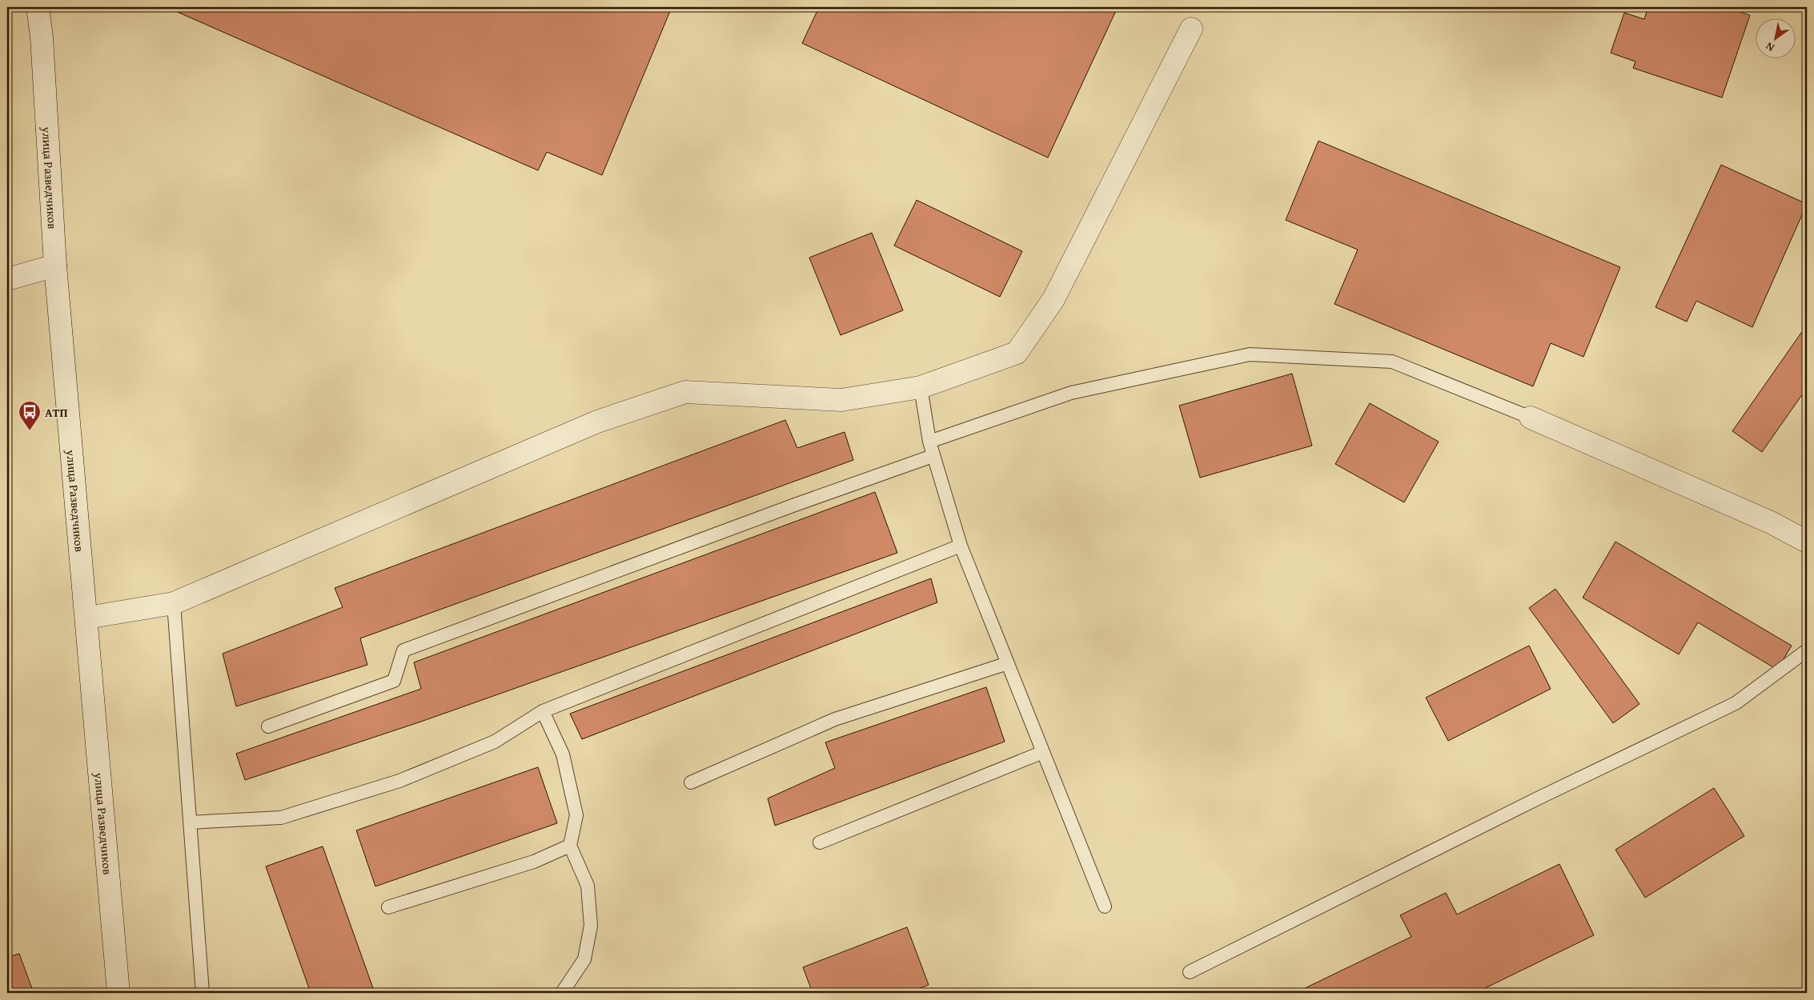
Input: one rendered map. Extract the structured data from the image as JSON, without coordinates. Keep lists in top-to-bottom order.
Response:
{
  "streets": {
    "street": ["улица Разведчиков"]
  },
  "places": {
    "bus stop": ["АТП"]
  },
  "north": "bottom left"
}
